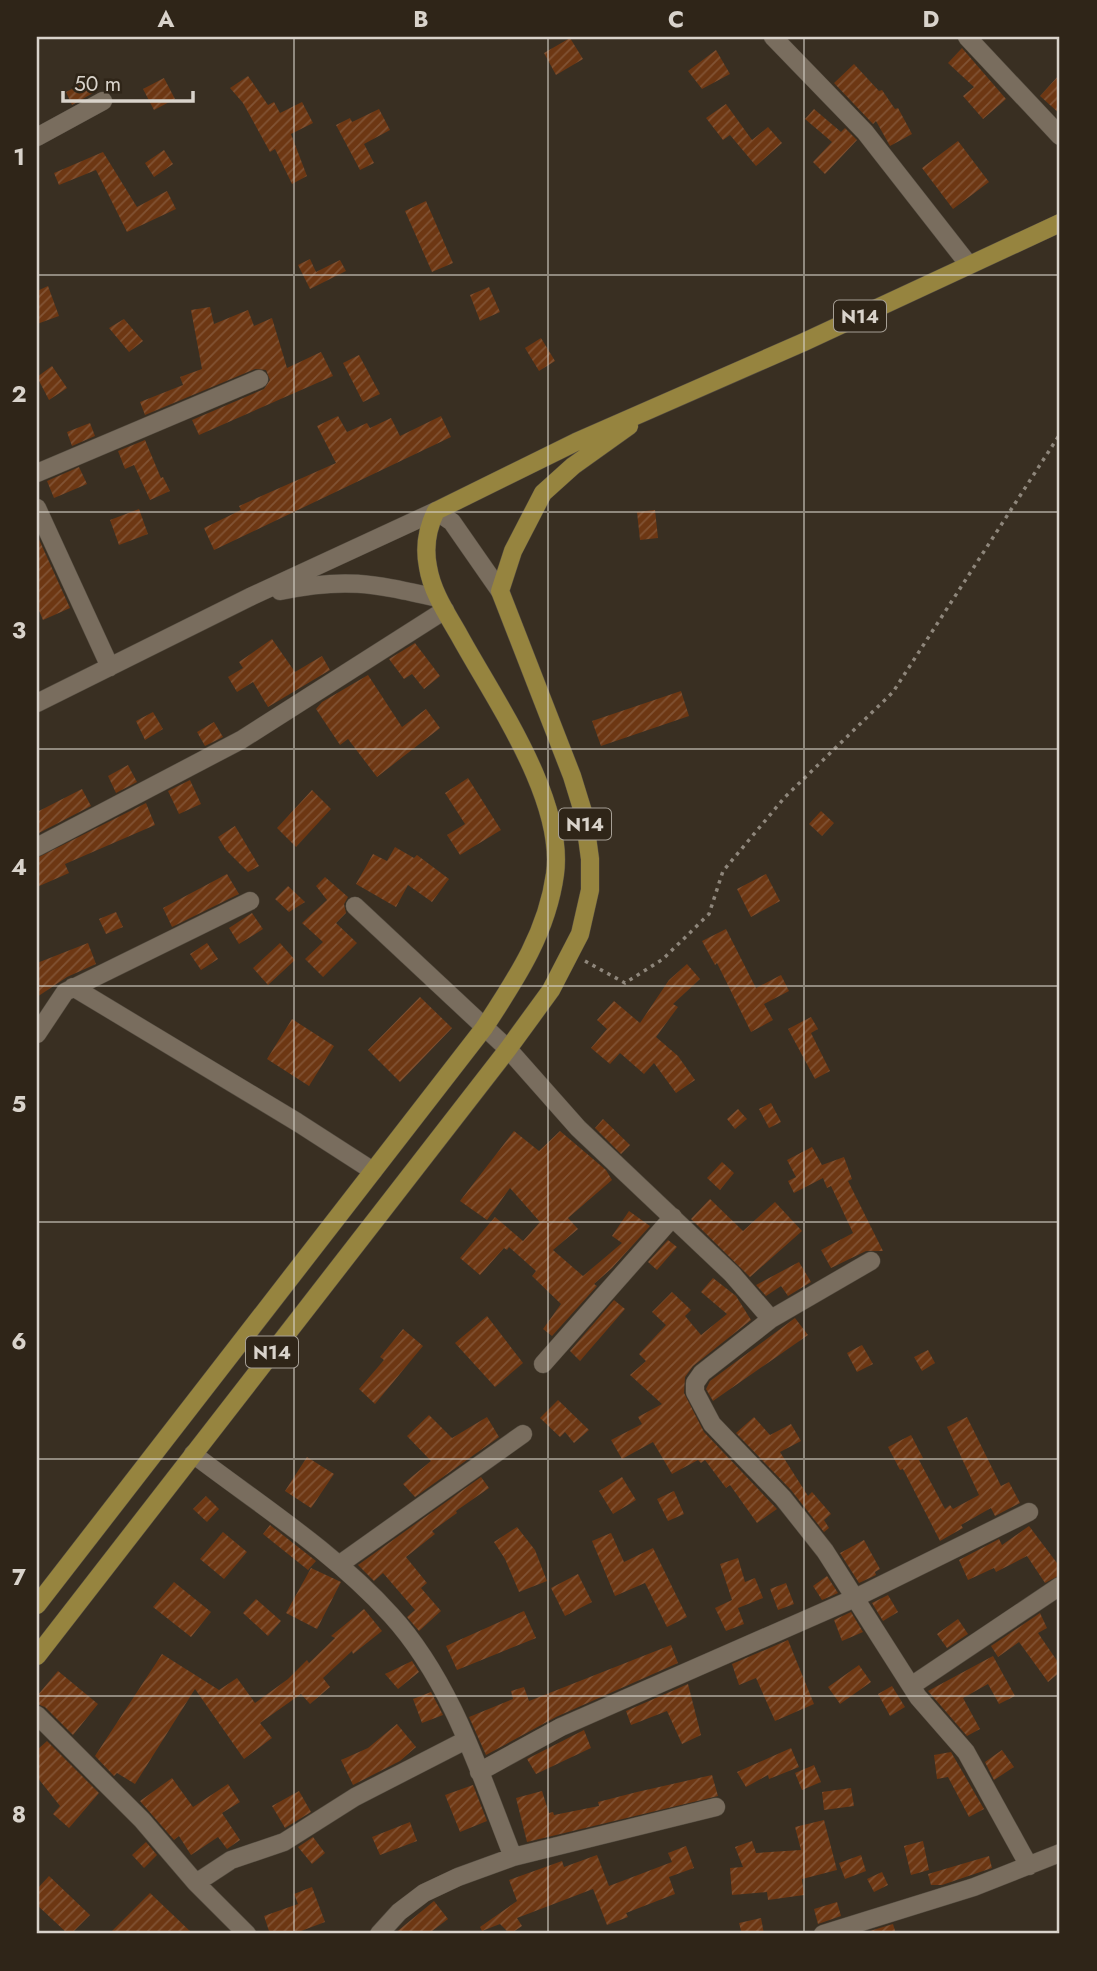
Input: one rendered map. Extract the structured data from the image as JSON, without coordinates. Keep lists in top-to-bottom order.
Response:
{
  "streets": {
    "main road": ["N14"]
  },
  "scale_bar": "50 m",
  "grid": {
    "columns": [
      "A",
      "B",
      "C",
      "D"
    ],
    "rows": [
      "1",
      "2",
      "3",
      "4",
      "5",
      "6",
      "7",
      "8"
    ]
  }
}
